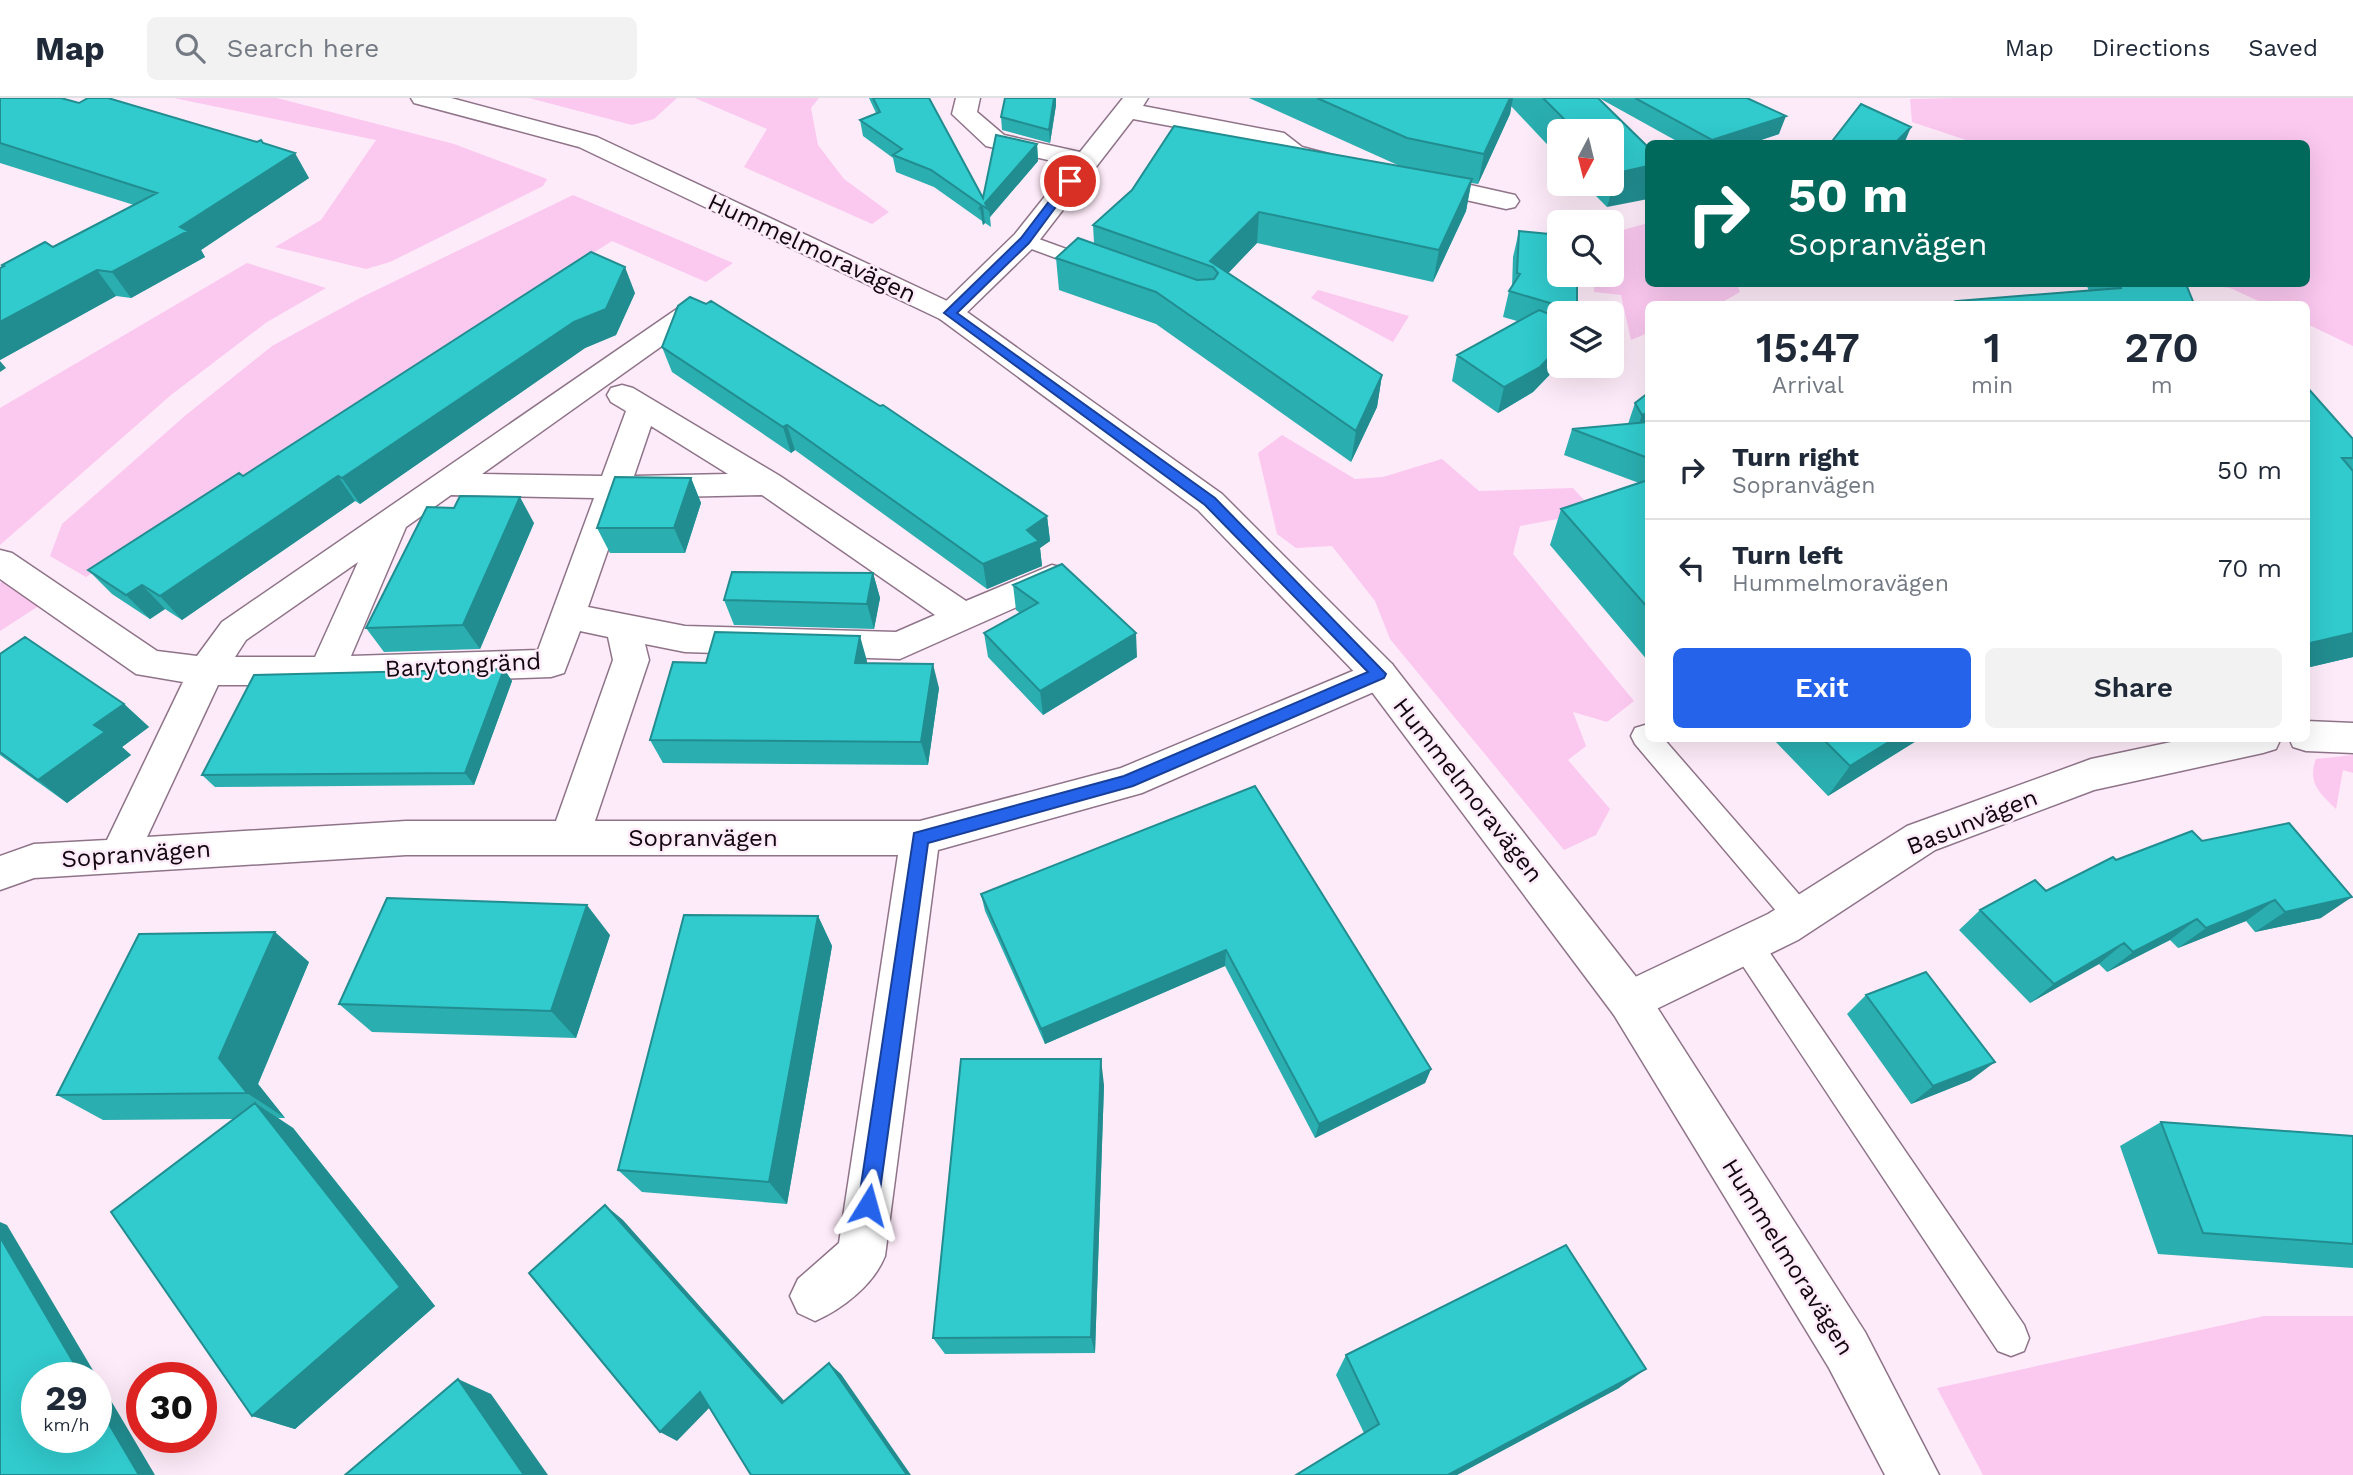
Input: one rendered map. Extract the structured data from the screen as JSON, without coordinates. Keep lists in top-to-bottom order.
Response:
{
  "streets": {
    "street": [
      "Hummelmoravägen",
      "Barytongränd",
      "Basunvägen",
      "Sopranvägen"
    ]
  },
  "crossings": [
    ["Hummelmoravägen", "Basunvägen"],
    ["Hummelmoravägen", "Sopranvägen"]
  ],
  "north": "bottom",
  "page": {
    "header": "Map",
    "search": "Search here",
    "nav": ["Map", "Directions", "Saved"],
    "turn": ["50 m", "Sopranvägen"],
    "eta": [
      "15:47",
      "Arrival",
      "1",
      "min",
      "270",
      "m"
    ],
    "list": [
      {
        "name": "Turn right",
        "note": "Sopranvägen",
        "value": "50 m"
      },
      {
        "name": "Turn left",
        "note": "Hummelmoravägen",
        "value": "70 m"
      }
    ],
    "buttons": ["Exit", "Share"],
    "speed": "29 km/h",
    "limit": "30"
  }
}
